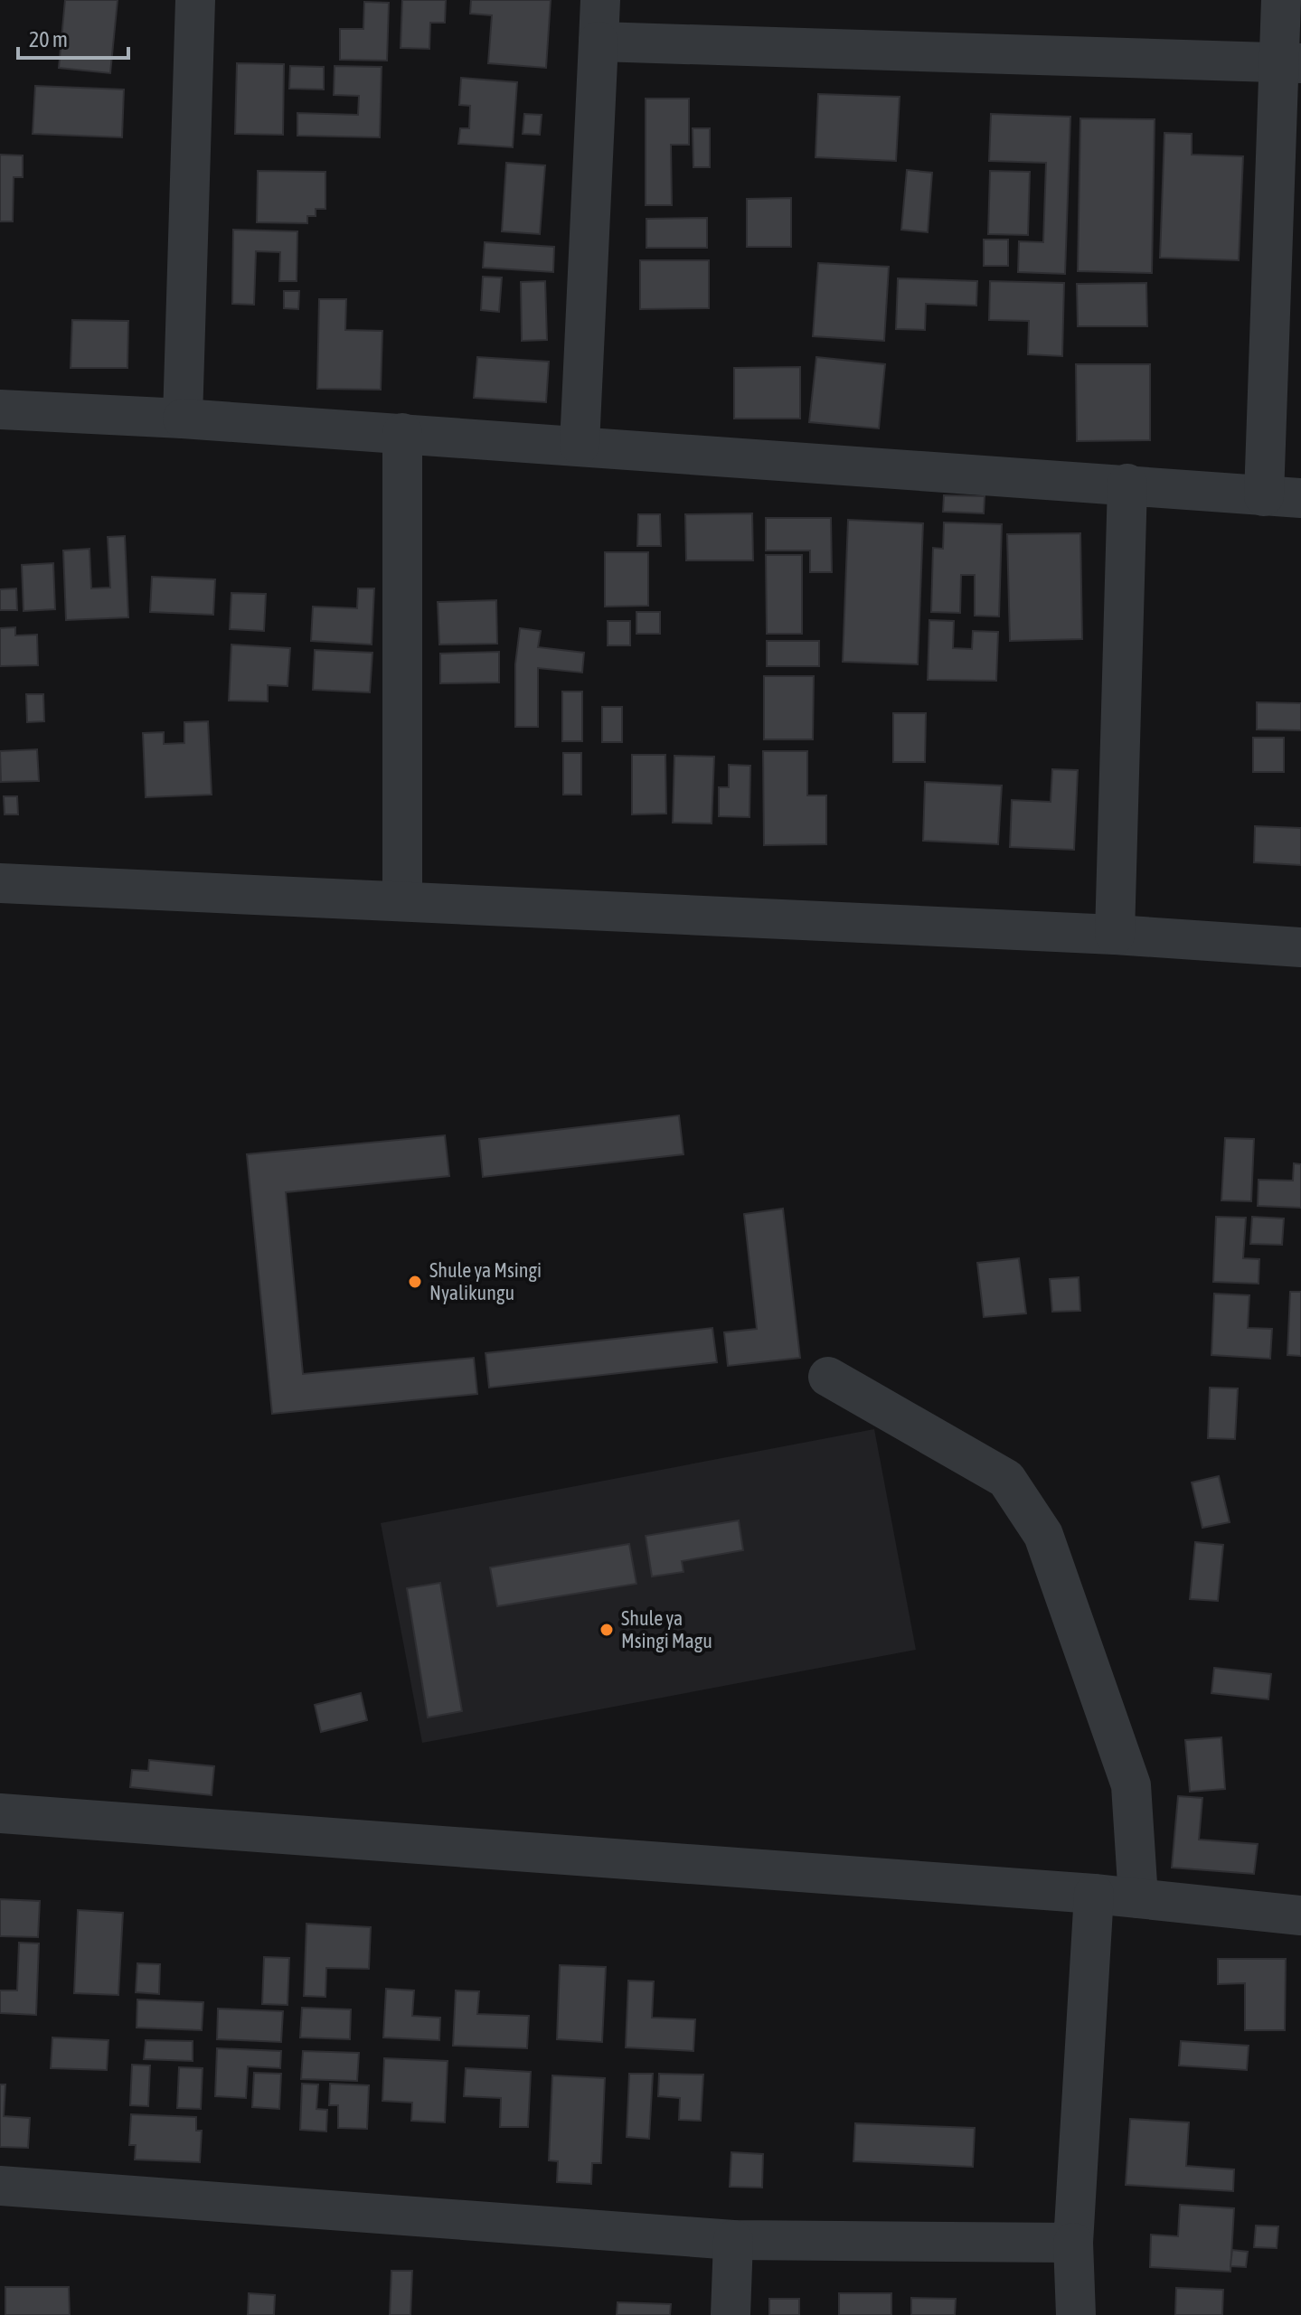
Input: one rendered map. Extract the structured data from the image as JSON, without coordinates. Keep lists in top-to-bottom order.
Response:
{
  "places": ["Shule ya Msingi Nyalikungu", "Shule ya Msingi Magu"],
  "scale_bar": "20 m"
}
